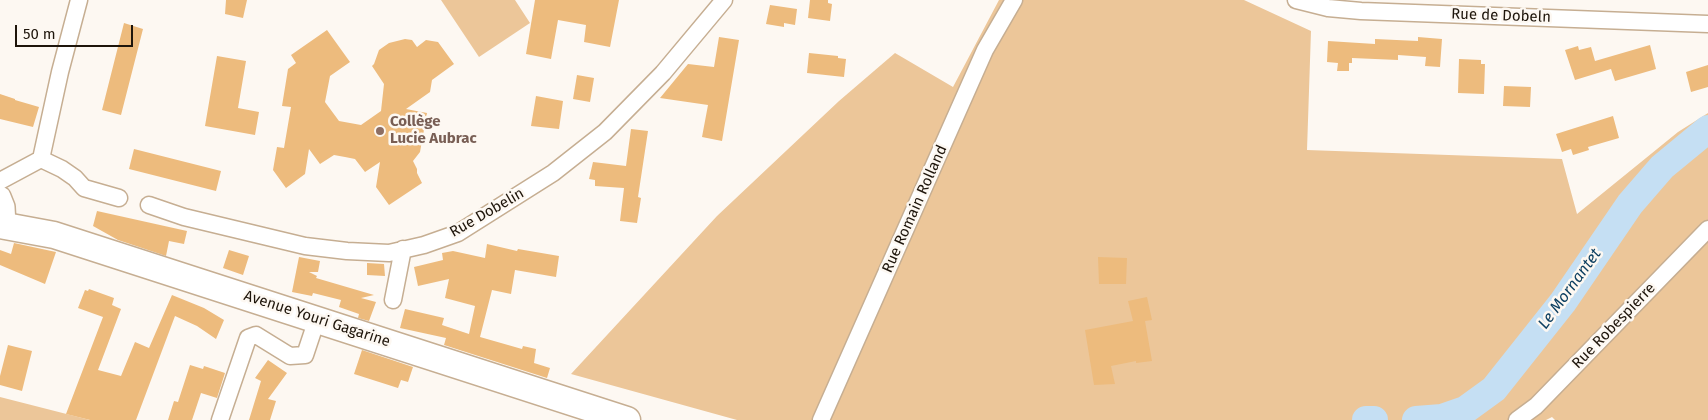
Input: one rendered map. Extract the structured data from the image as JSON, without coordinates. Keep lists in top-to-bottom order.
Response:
{
  "streets": {
    "main road": ["Avenue Youri Gagarine"],
    "street": [
      "Rue de Dobeln",
      "Rue Romain Rolland",
      "Rue Dobelin",
      "Rue Robespierre"
    ]
  },
  "water": ["Le Mornantet"],
  "places": ["Collège Lucie Aubrac"],
  "scale_bar": "50 m"
}
